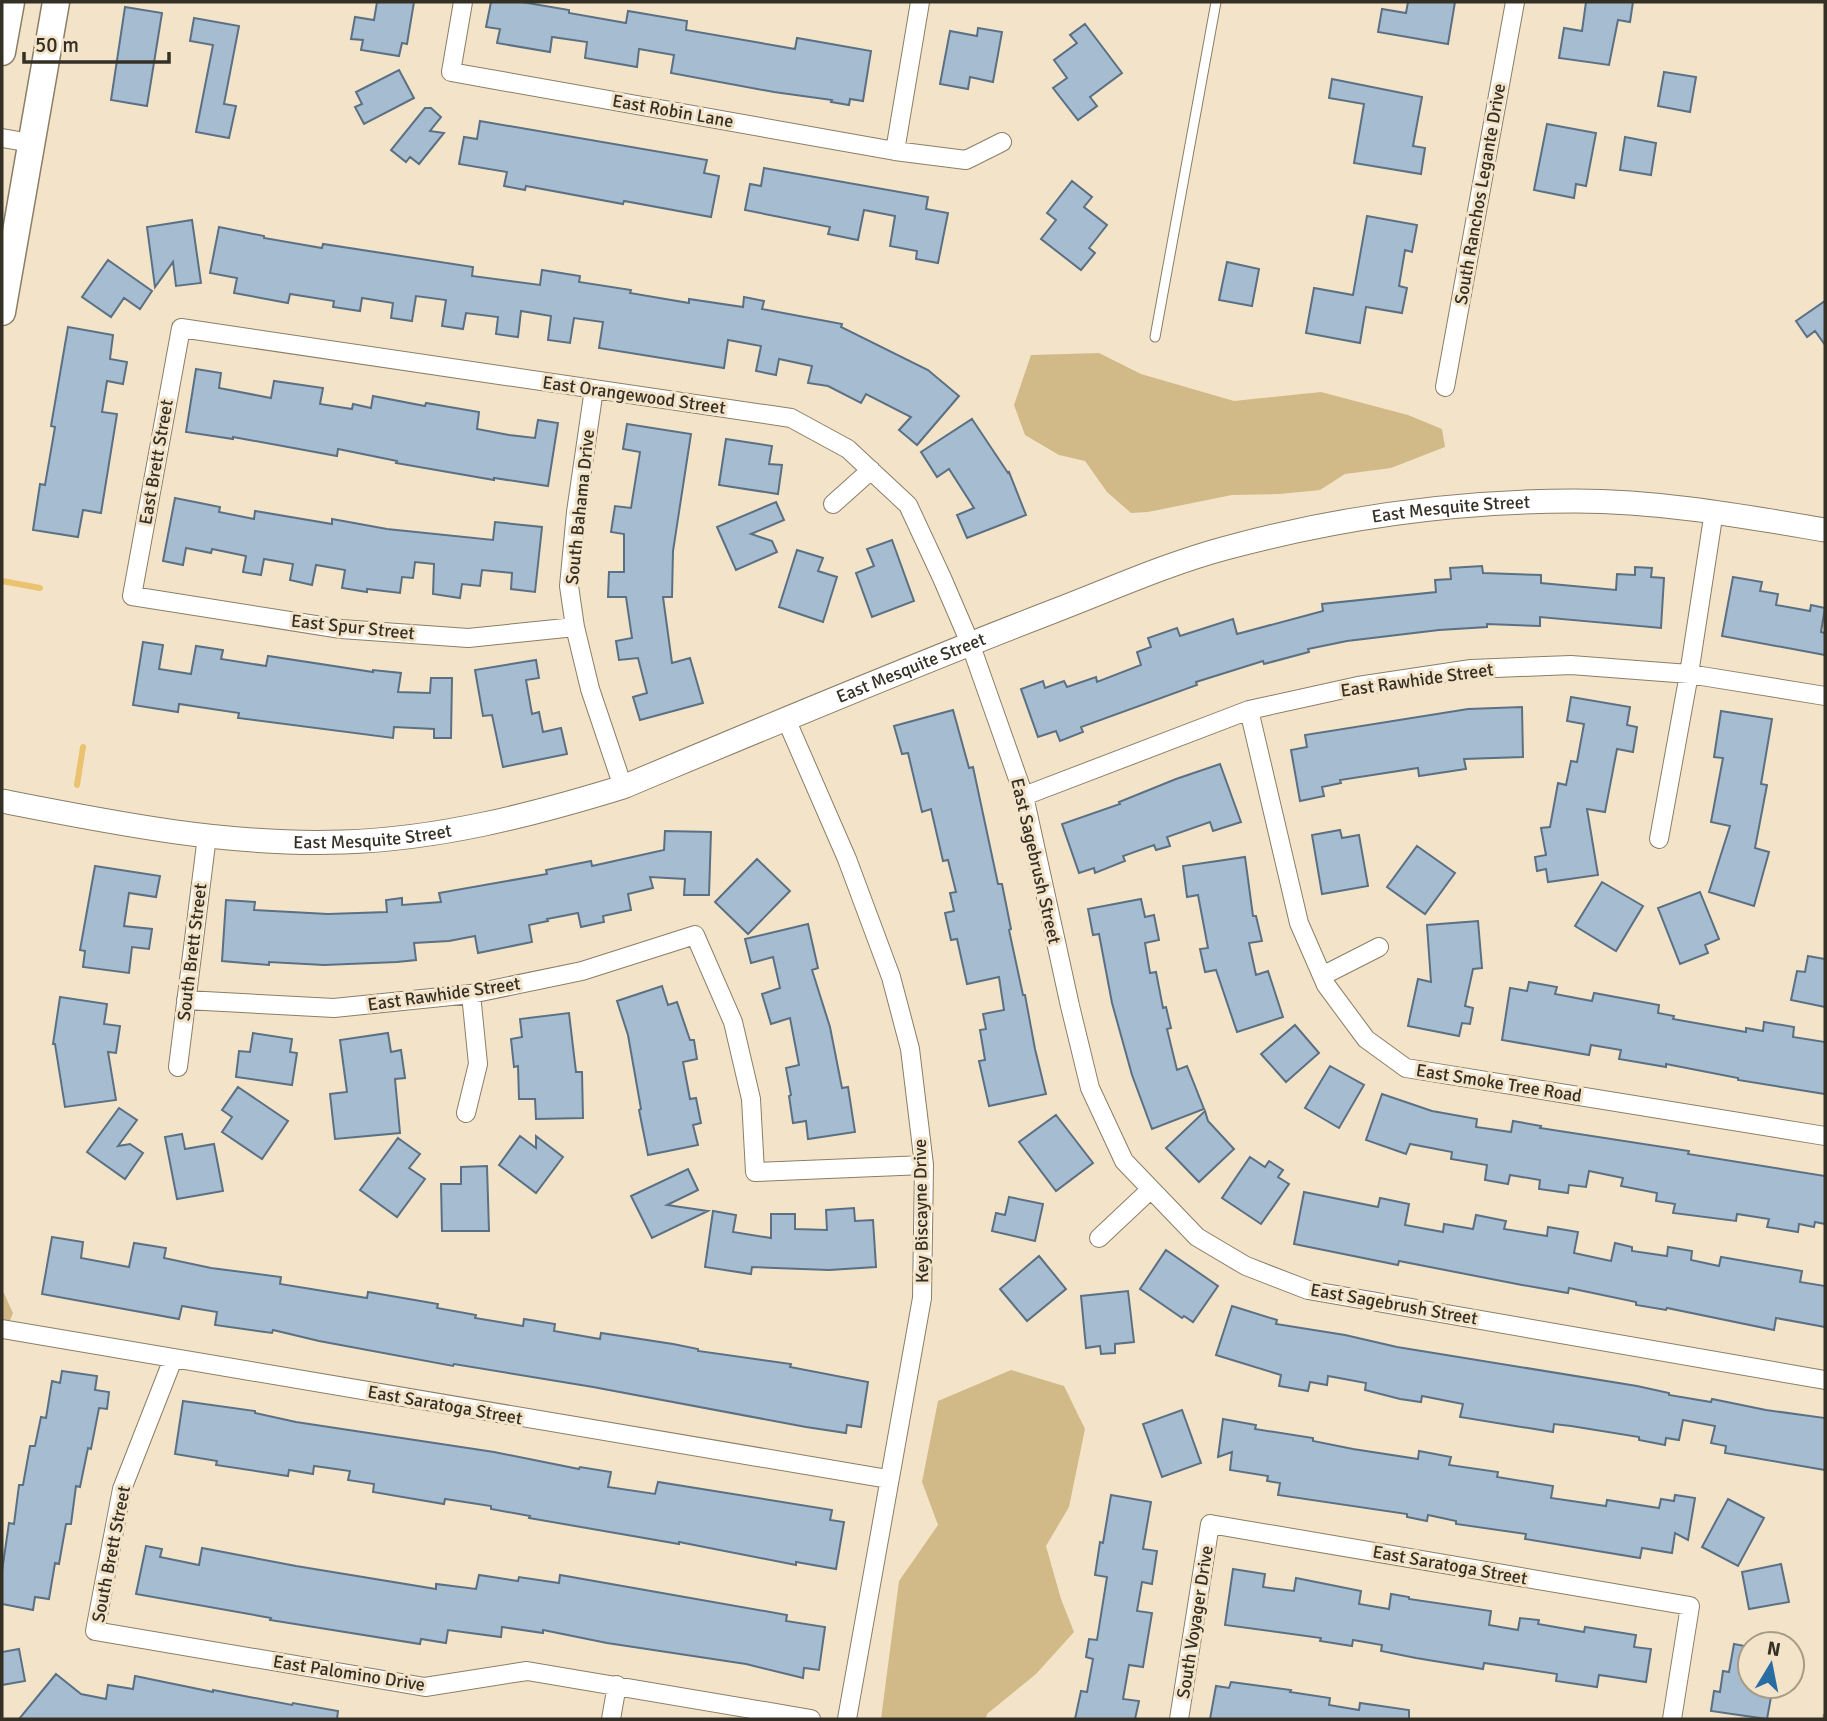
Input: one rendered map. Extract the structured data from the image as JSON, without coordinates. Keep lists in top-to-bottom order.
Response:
{
  "streets": {
    "street": [
      "East Robin Lane",
      "South Ranchos Legante Drive",
      "East Orangewood Street",
      "East Brett Street",
      "South Bahama Drive",
      "East Mesquite Street",
      "East Spur Street",
      "East Rawhide Street",
      "East Sagebrush Street",
      "South Brett Street",
      "East Smoke Tree Road",
      "Key Biscayne Drive",
      "East Saratoga Street",
      "South Voyager Drive",
      "East Palomino Drive"
    ]
  },
  "crossings": [
    ["East Orangewood Street", "East Brett Street"],
    ["East Orangewood Street", "South Bahama Drive"],
    ["East Orangewood Street", "East Mesquite Street"],
    ["East Orangewood Street", "East Sagebrush Street"],
    ["East Brett Street", "East Spur Street"],
    ["South Bahama Drive", "East Mesquite Street"],
    ["South Bahama Drive", "East Spur Street"],
    ["East Mesquite Street", "East Sagebrush Street"],
    ["East Mesquite Street", "South Brett Street"],
    ["East Mesquite Street", "Key Biscayne Drive"],
    ["East Rawhide Street", "East Sagebrush Street"],
    ["East Rawhide Street", "South Brett Street"],
    ["East Rawhide Street", "East Smoke Tree Road"],
    ["East Rawhide Street", "Key Biscayne Drive"],
    ["South Brett Street", "East Saratoga Street"],
    ["South Brett Street", "East Palomino Drive"],
    ["Key Biscayne Drive", "East Saratoga Street"],
    ["East Saratoga Street", "South Voyager Drive"]
  ],
  "scale_bar": "50 m",
  "north": "top"
}
